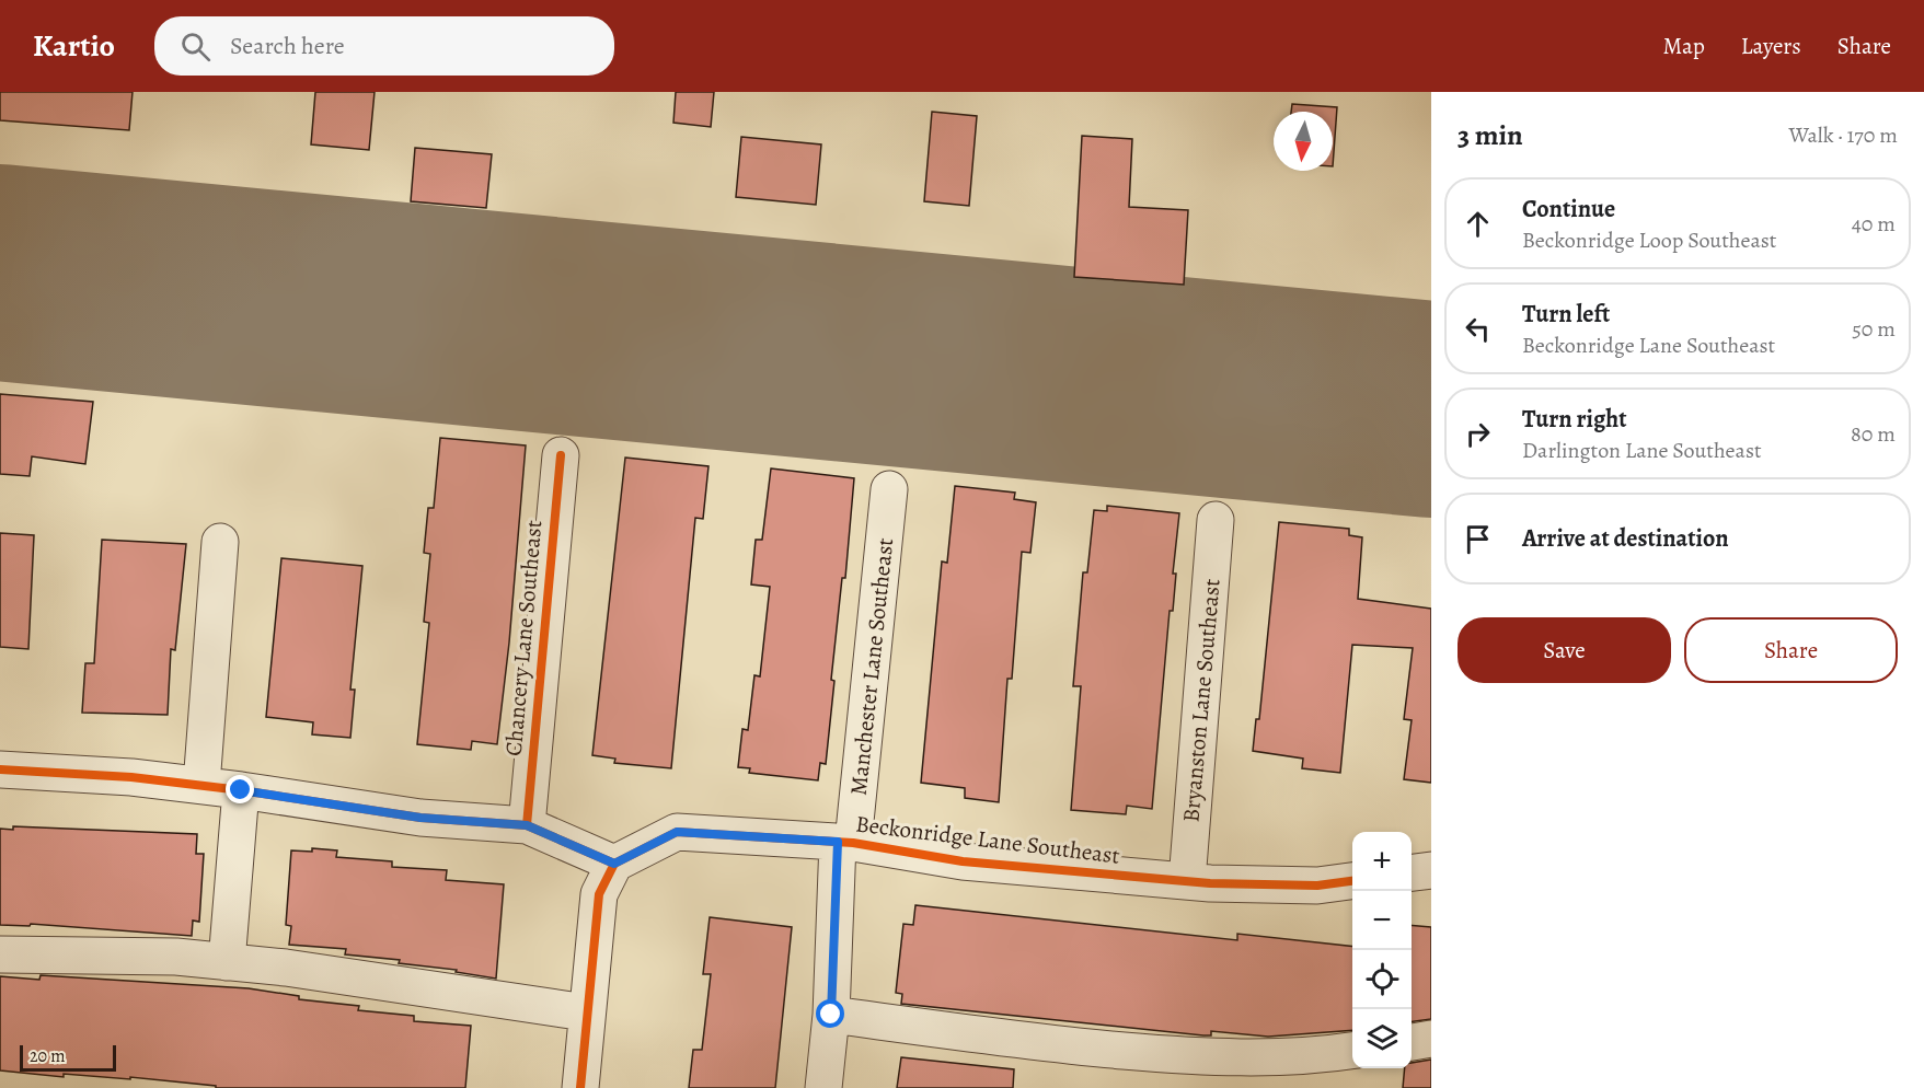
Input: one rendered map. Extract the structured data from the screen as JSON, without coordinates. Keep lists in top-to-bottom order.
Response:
{
  "streets": {
    "street": [
      "Chancery Lane Southeast",
      "Manchester Lane Southeast",
      "Bryanston Lane Southeast",
      "Beckonridge Lane Southeast"
    ]
  },
  "crossings": [
    ["Manchester Lane Southeast", "Beckonridge Lane Southeast"],
    ["Bryanston Lane Southeast", "Beckonridge Lane Southeast"]
  ],
  "scale_bar": "20 m",
  "north": "bottom",
  "page": {
    "header": "Kartio",
    "search": "Search here",
    "nav": ["Map", "Layers", "Share"],
    "heading": ["3 min", "Walk · 170 m"],
    "list": [
      ["Continue", "Beckonridge Loop Southeast", "40 m"],
      ["Turn left", "Beckonridge Lane Southeast", "50 m"],
      ["Turn right", "Darlington Lane Southeast", "80 m"],
      "Arrive at destination"
    ],
    "buttons": ["Save", "Share"],
    "map_buttons": ["+", "−"],
    "scale": "20 m"
  }
}
